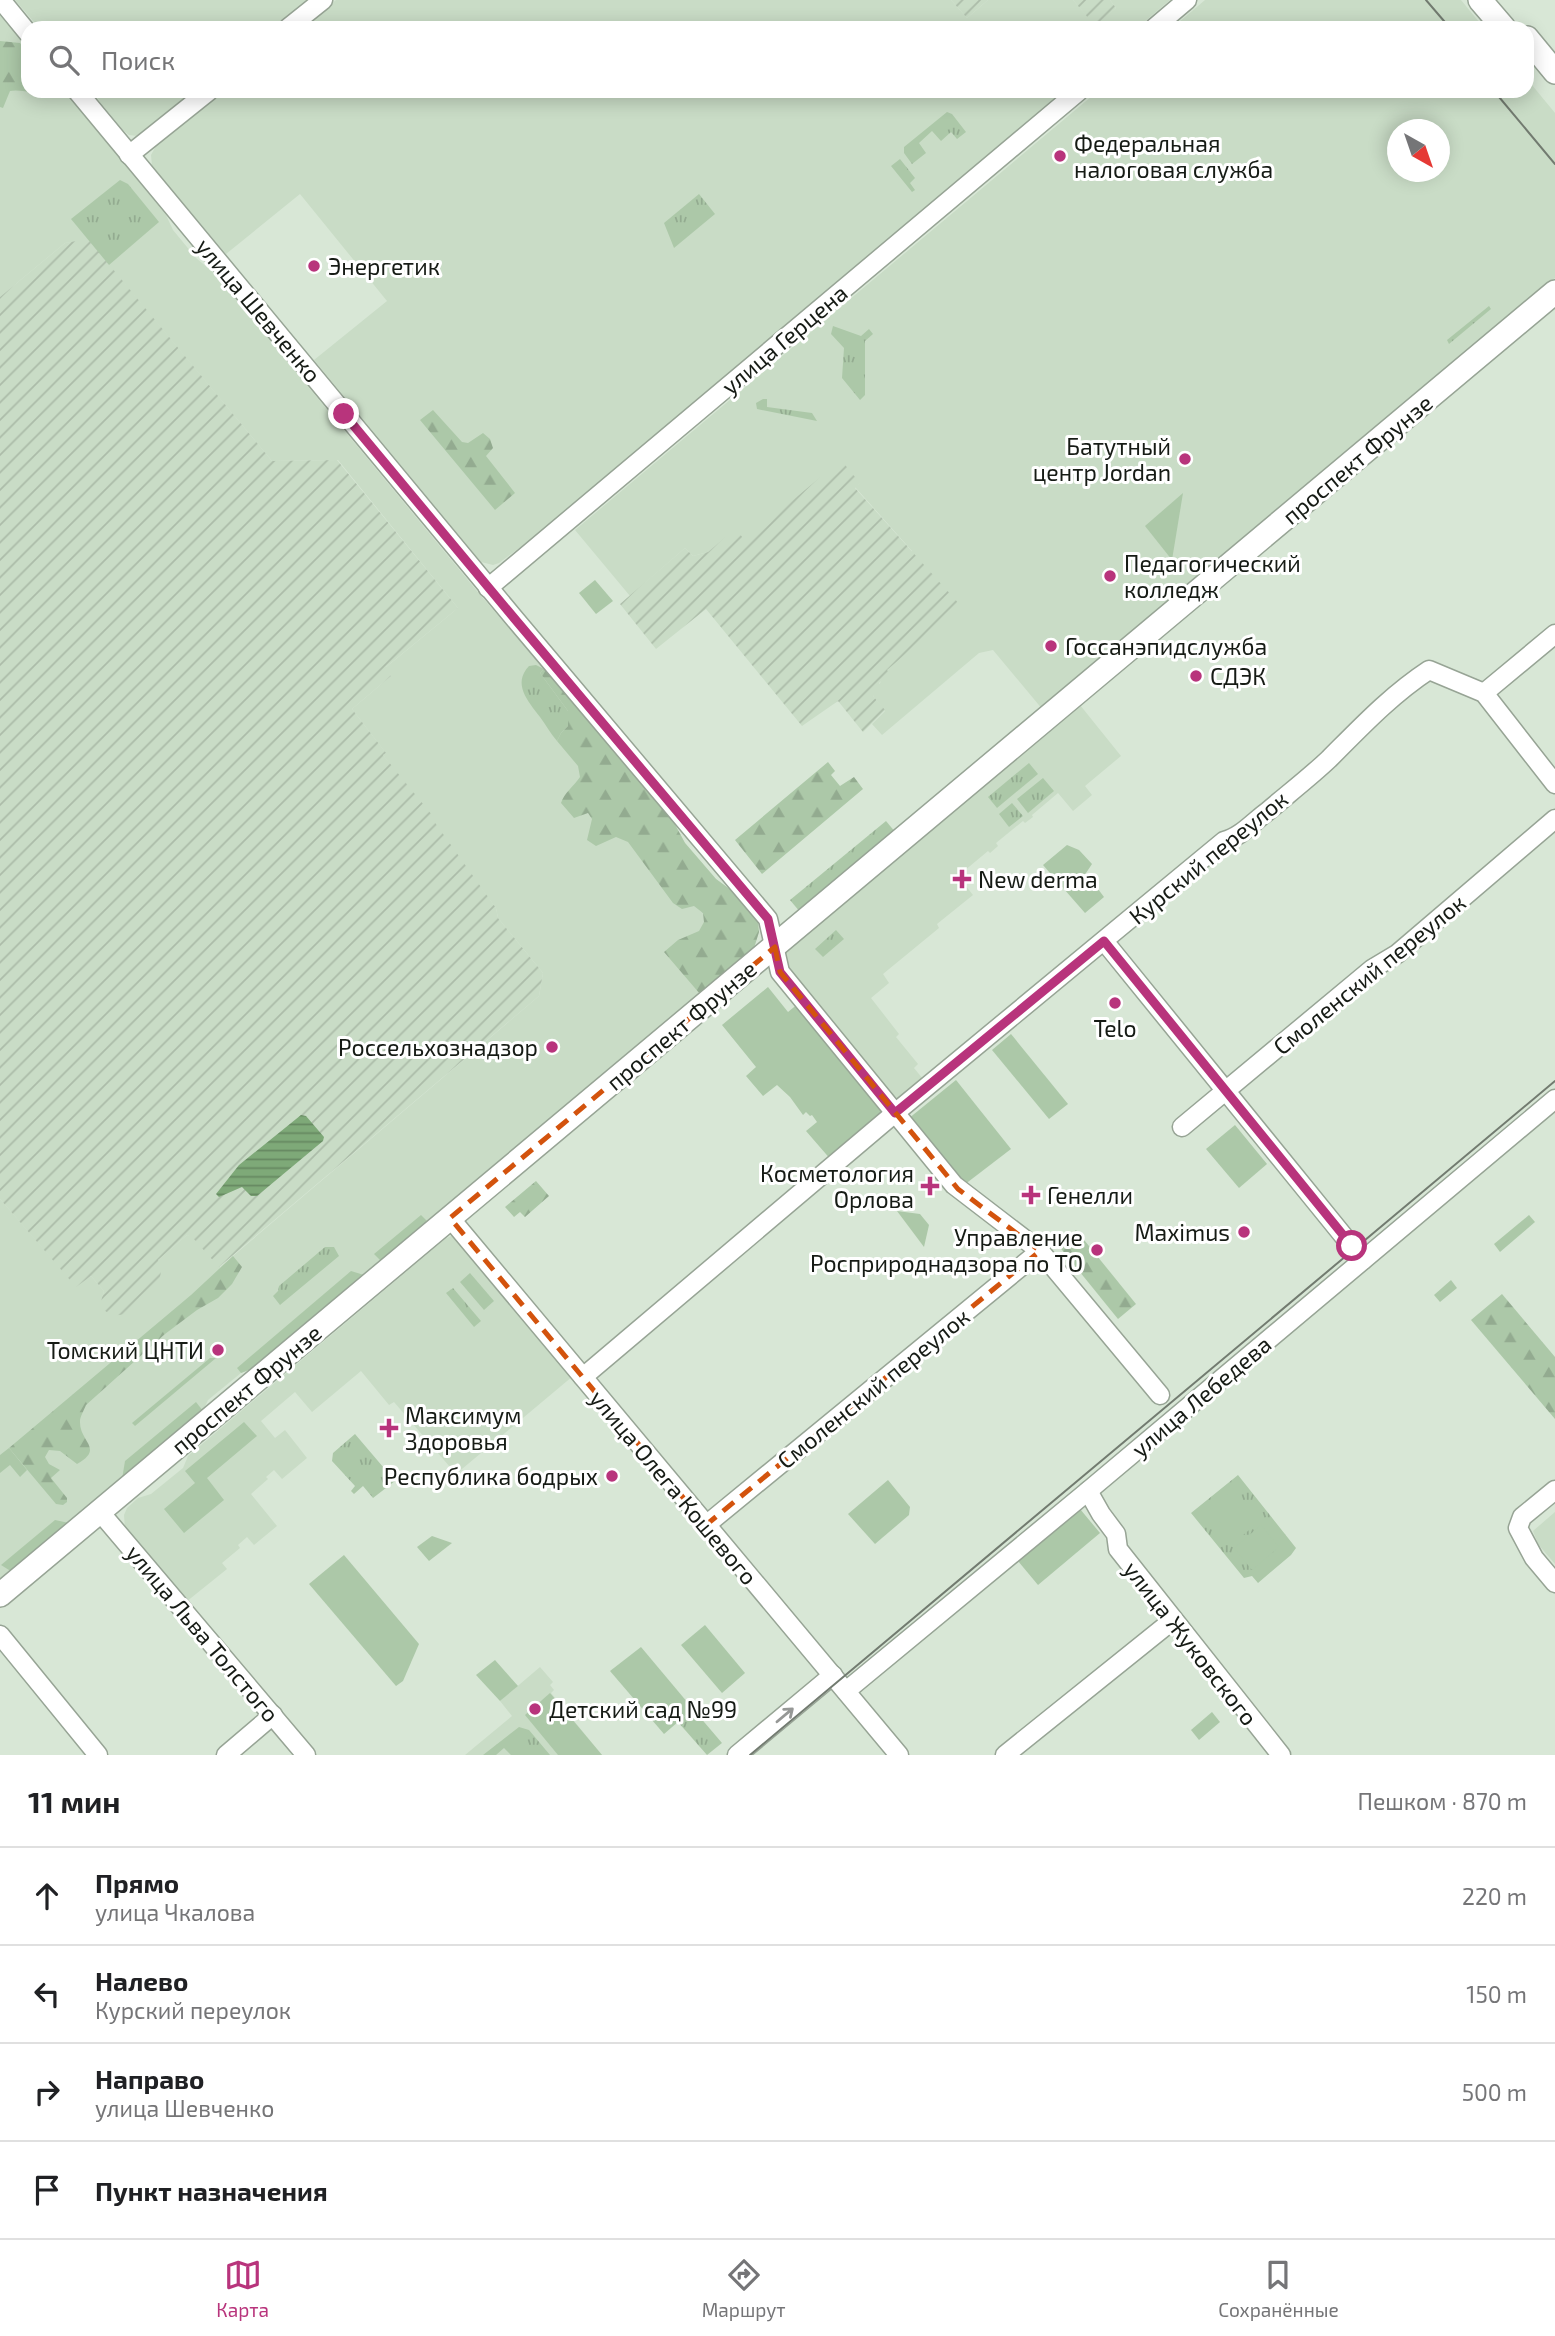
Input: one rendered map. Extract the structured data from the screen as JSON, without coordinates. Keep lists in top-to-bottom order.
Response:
{
  "streets": {
    "main road": ["проспект Фрунзе"],
    "street": [
      "улица Шевченко",
      "улица Герцена",
      "Курский переулок",
      "Смоленский переулок",
      "улица Лебедева",
      "улица Олега Кошевого",
      "улица Льва Толстого",
      "улица Жуковского"
    ]
  },
  "crossings": [
    ["улица Шевченко", "улица Герцена"],
    ["улица Шевченко", "проспект Фрунзе"],
    ["улица Шевченко", "Курский переулок"],
    ["улица Шевченко", "Смоленский переулок"],
    ["проспект Фрунзе", "улица Олега Кошевого"],
    ["проспект Фрунзе", "улица Льва Толстого"],
    ["Курский переулок", "улица Олега Кошевого"],
    ["Смоленский переулок", "улица Олега Кошевого"],
    ["улица Лебедева", "улица Олега Кошевого"],
    ["улица Лебедева", "улица Жуковского"]
  ],
  "places": {
    "other": [
      "Федеральная налоговая служба",
      "Энергетик",
      "Батутный центр Jordan",
      "Педагогический колледж",
      "Госсанэпидслужба",
      "СДЭК",
      "Telo",
      "Россельхознадзор",
      "Maximus",
      "Управление Росприроднадзора по ТО",
      "Томский ЦНТИ",
      "Республика бодрых",
      "Детский сад №99"
    ],
    "health": [
      "New derma",
      "Косметология Орлова",
      "Генелли",
      "Максимум Здоровья"
    ]
  },
  "north": "bottom right",
  "page": {
    "search": "Поиск",
    "heading": ["11 мин", "Пешком · 870 m"],
    "list": [
      ["Прямо", "улица Чкалова", "220 m"],
      ["Налево", "Курский переулок", "150 m"],
      ["Направо", "улица Шевченко", "500 m"],
      "Пункт назначения"
    ],
    "nav": ["Карта", "Маршрут", "Сохранённые"]
  }
}
